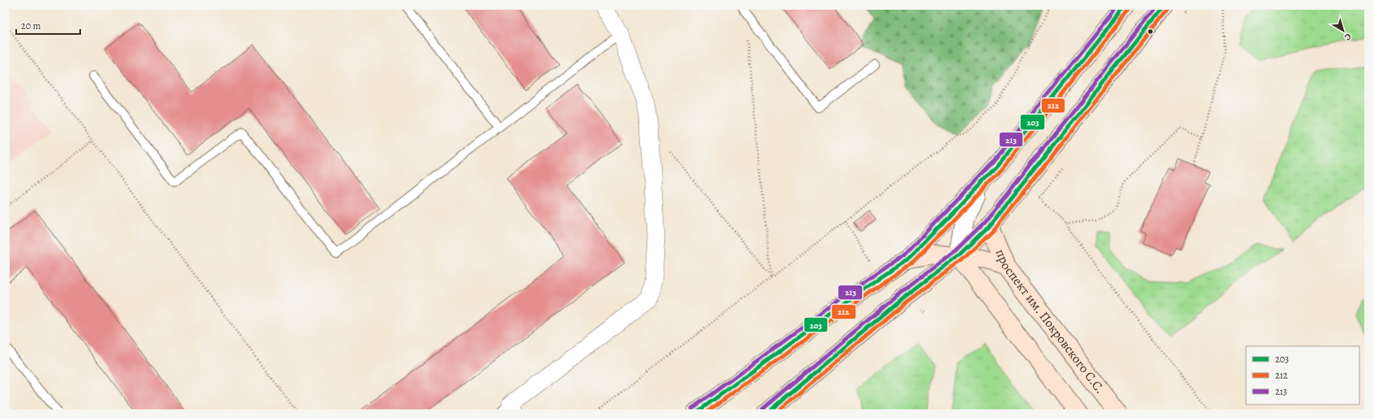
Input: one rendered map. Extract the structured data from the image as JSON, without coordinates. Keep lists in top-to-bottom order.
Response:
{
  "streets": {
    "main road": ["проспект им. Покровского С.С."]
  },
  "lines": ["transit line 203", "transit line 213", "transit line 212"],
  "legend": ["203", "212", "213"],
  "scale_bar": "20 m",
  "north": "bottom right"
}
